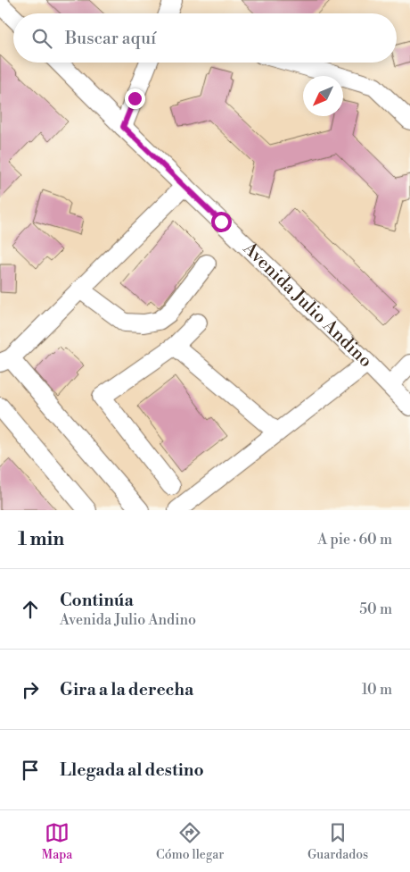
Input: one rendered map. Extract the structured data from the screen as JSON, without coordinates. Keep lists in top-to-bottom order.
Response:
{
  "streets": {
    "street": ["Avenida Julio Andino"]
  },
  "north": "bottom left",
  "page": {
    "search": "Buscar aquí",
    "heading": ["1 min", "A pie · 60 m"],
    "list": [
      ["Continúa", "Avenida Julio Andino", "50 m"],
      ["Gira a la derecha", "10 m"],
      "Llegada al destino"
    ],
    "nav": ["Mapa", "Cómo llegar", "Guardados"]
  }
}
